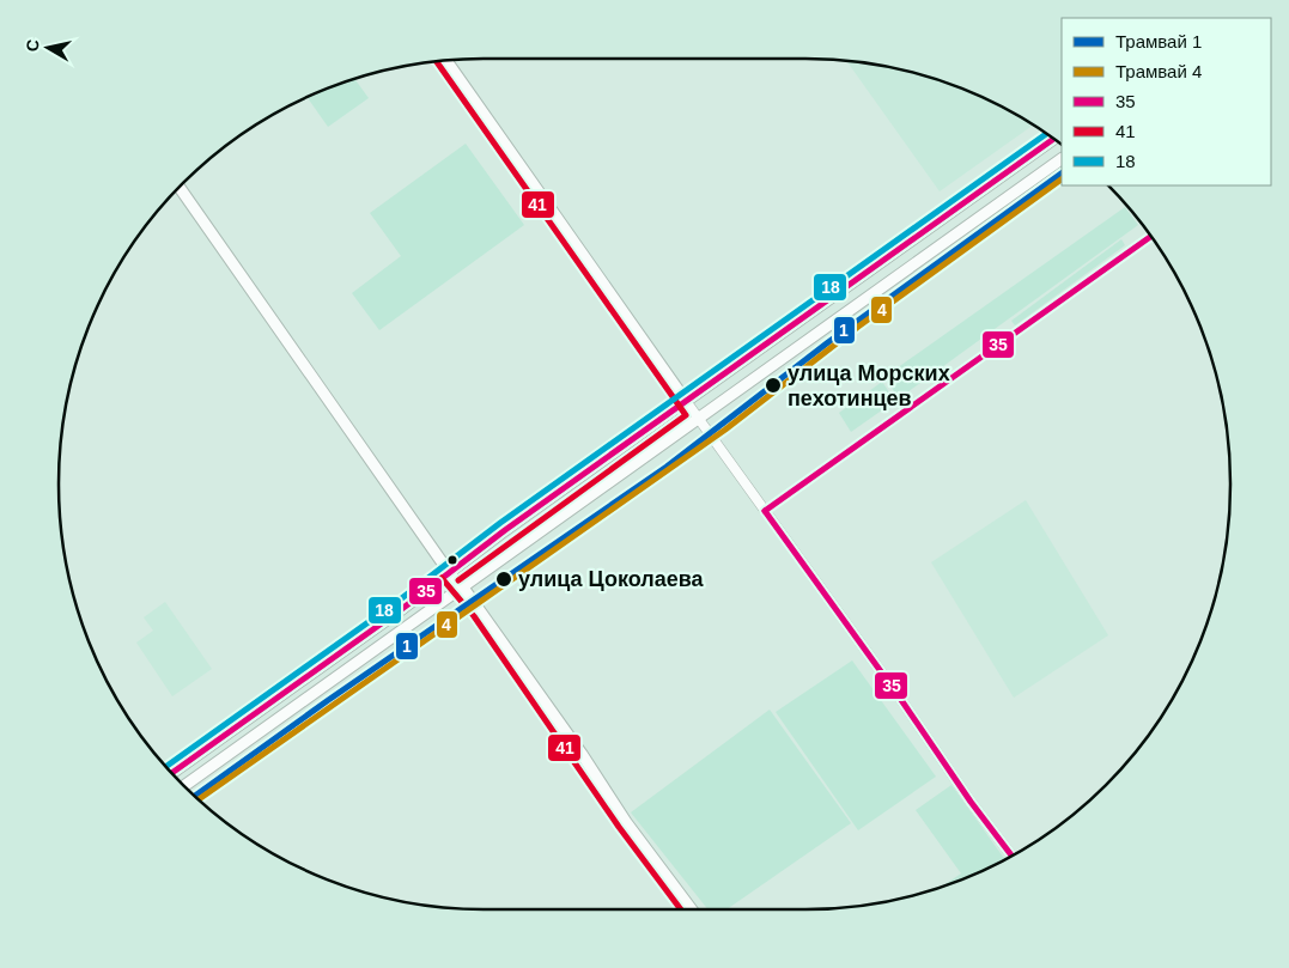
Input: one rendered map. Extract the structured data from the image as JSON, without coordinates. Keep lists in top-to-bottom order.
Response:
{
  "places": ["улица Морских пехотинцев", "улица Цоколаева"],
  "lines": [
    "transit line 41",
    "transit line 18",
    "transit line 35",
    "tram line 1",
    "tram line 4"
  ],
  "legend": [
    "Трамвай 1",
    "Трамвай 4",
    "35",
    "41",
    "18"
  ],
  "north": "left"
}
